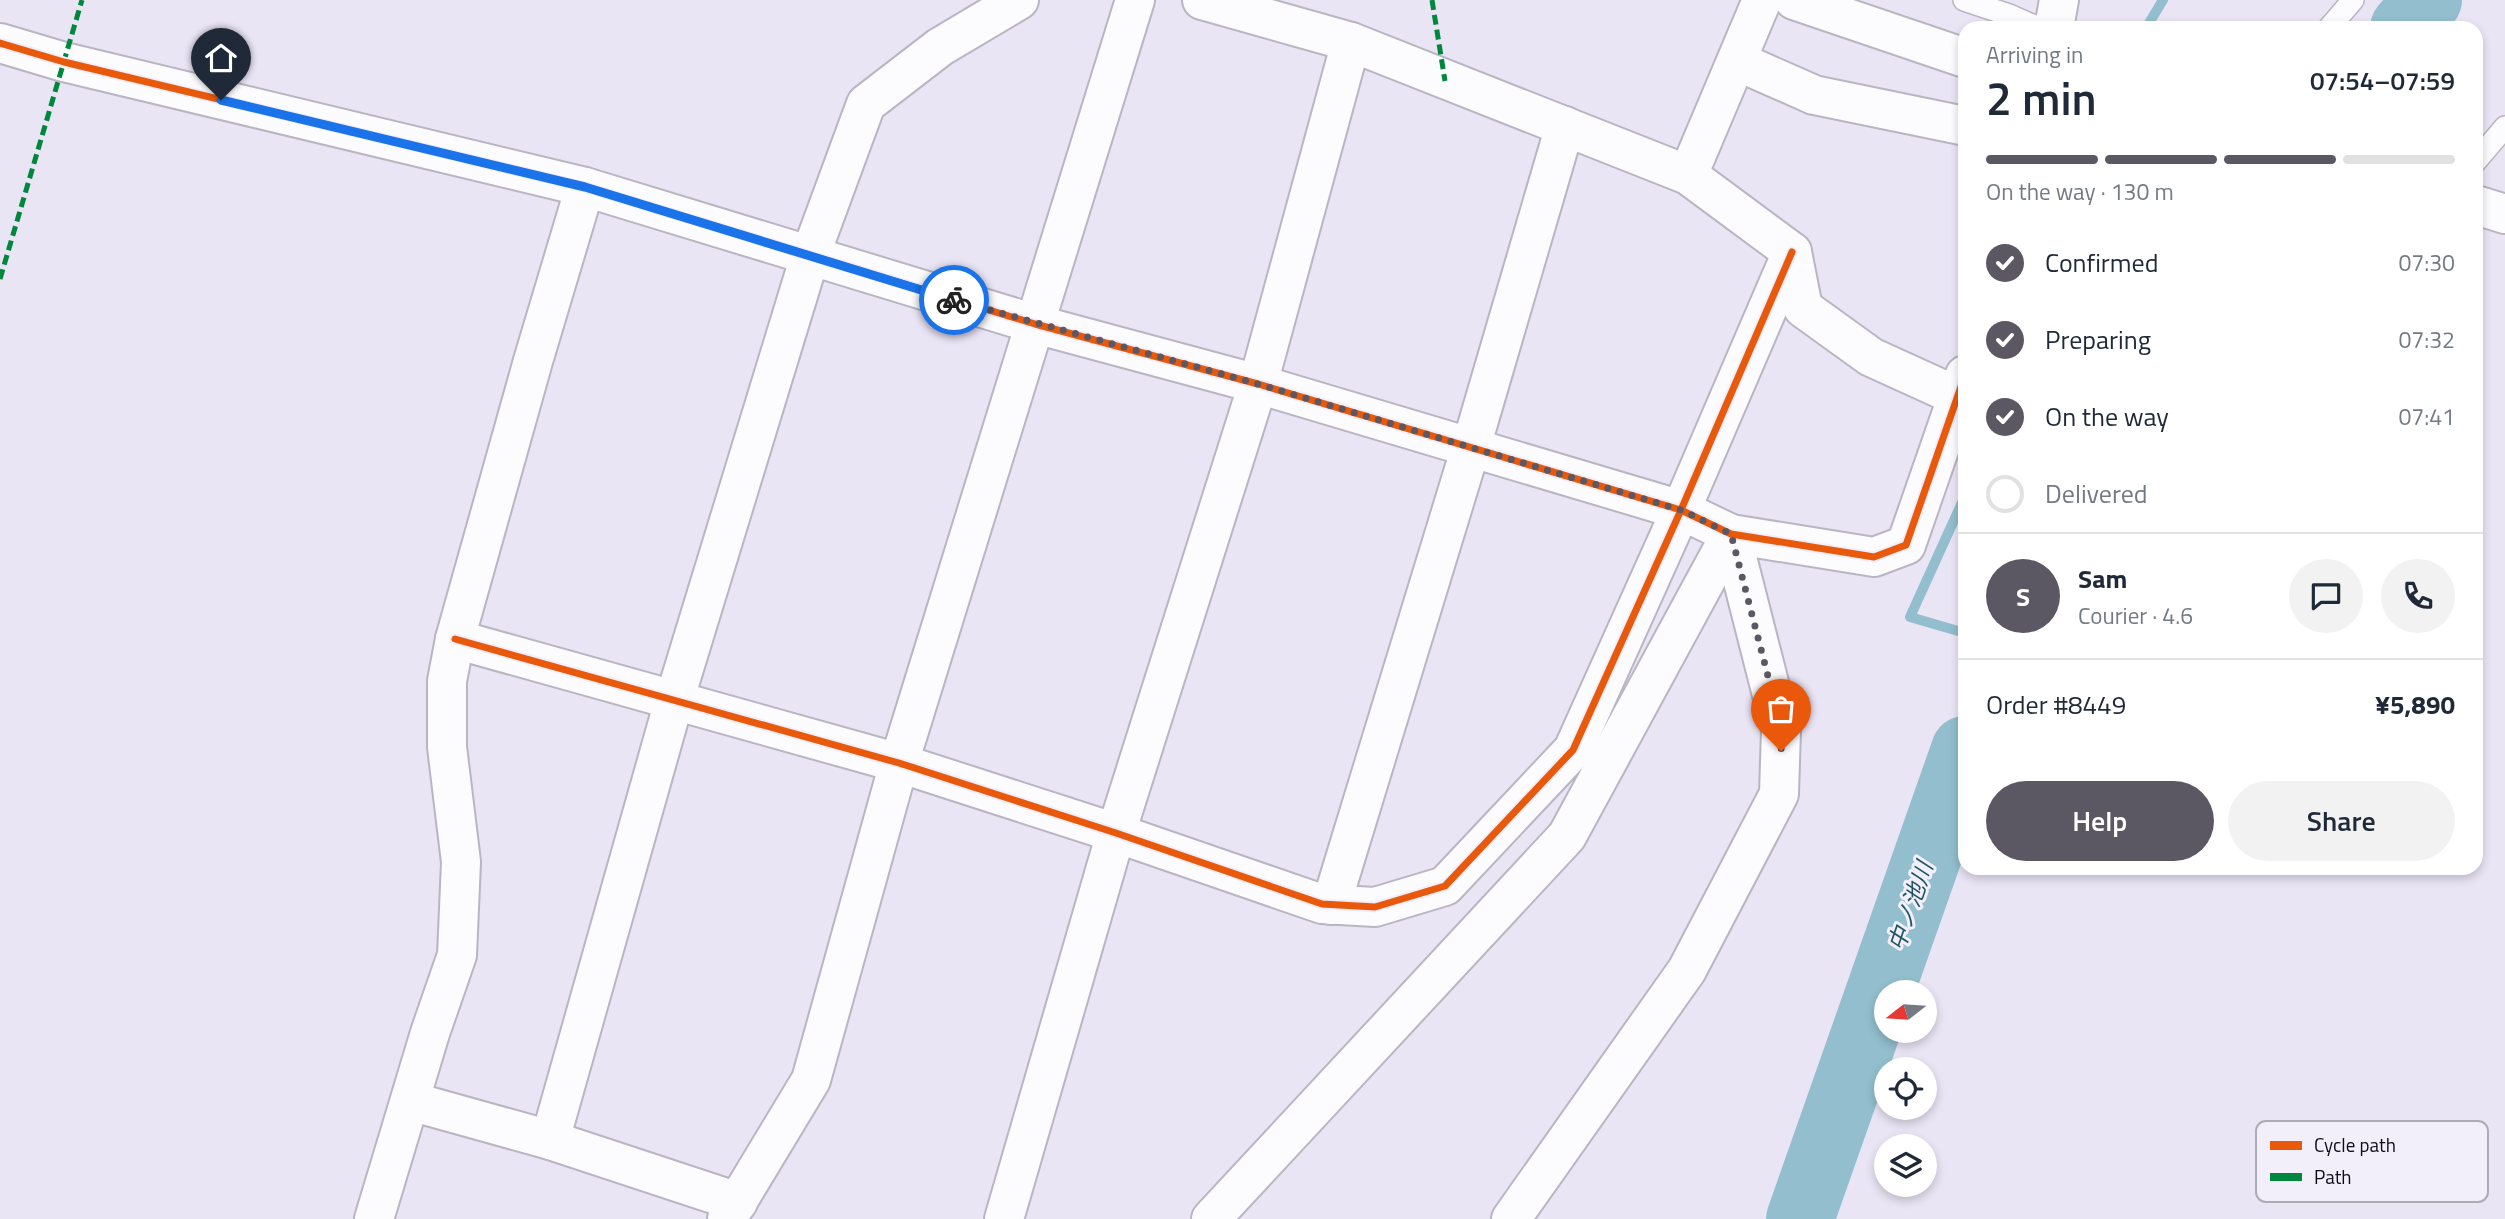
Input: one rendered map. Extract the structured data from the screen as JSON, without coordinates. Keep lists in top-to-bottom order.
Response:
{
  "water": ["中ノ池川"],
  "legend": ["Cycle path", "Path"],
  "north": "left",
  "page": {
    "heading": ["2 min", "Arriving in", "07:54–07:59"],
    "panel": [
      "Sam",
      "Courier · 4.6",
      "Order #8449",
      "¥5,890"
    ],
    "bar": "On the way · 130 m",
    "list": [
      ["Confirmed", "07:30"],
      ["Preparing", "07:32"],
      ["On the way", "07:41"],
      "Delivered"
    ],
    "round": "S",
    "buttons": ["Help", "Share"]
  }
}
